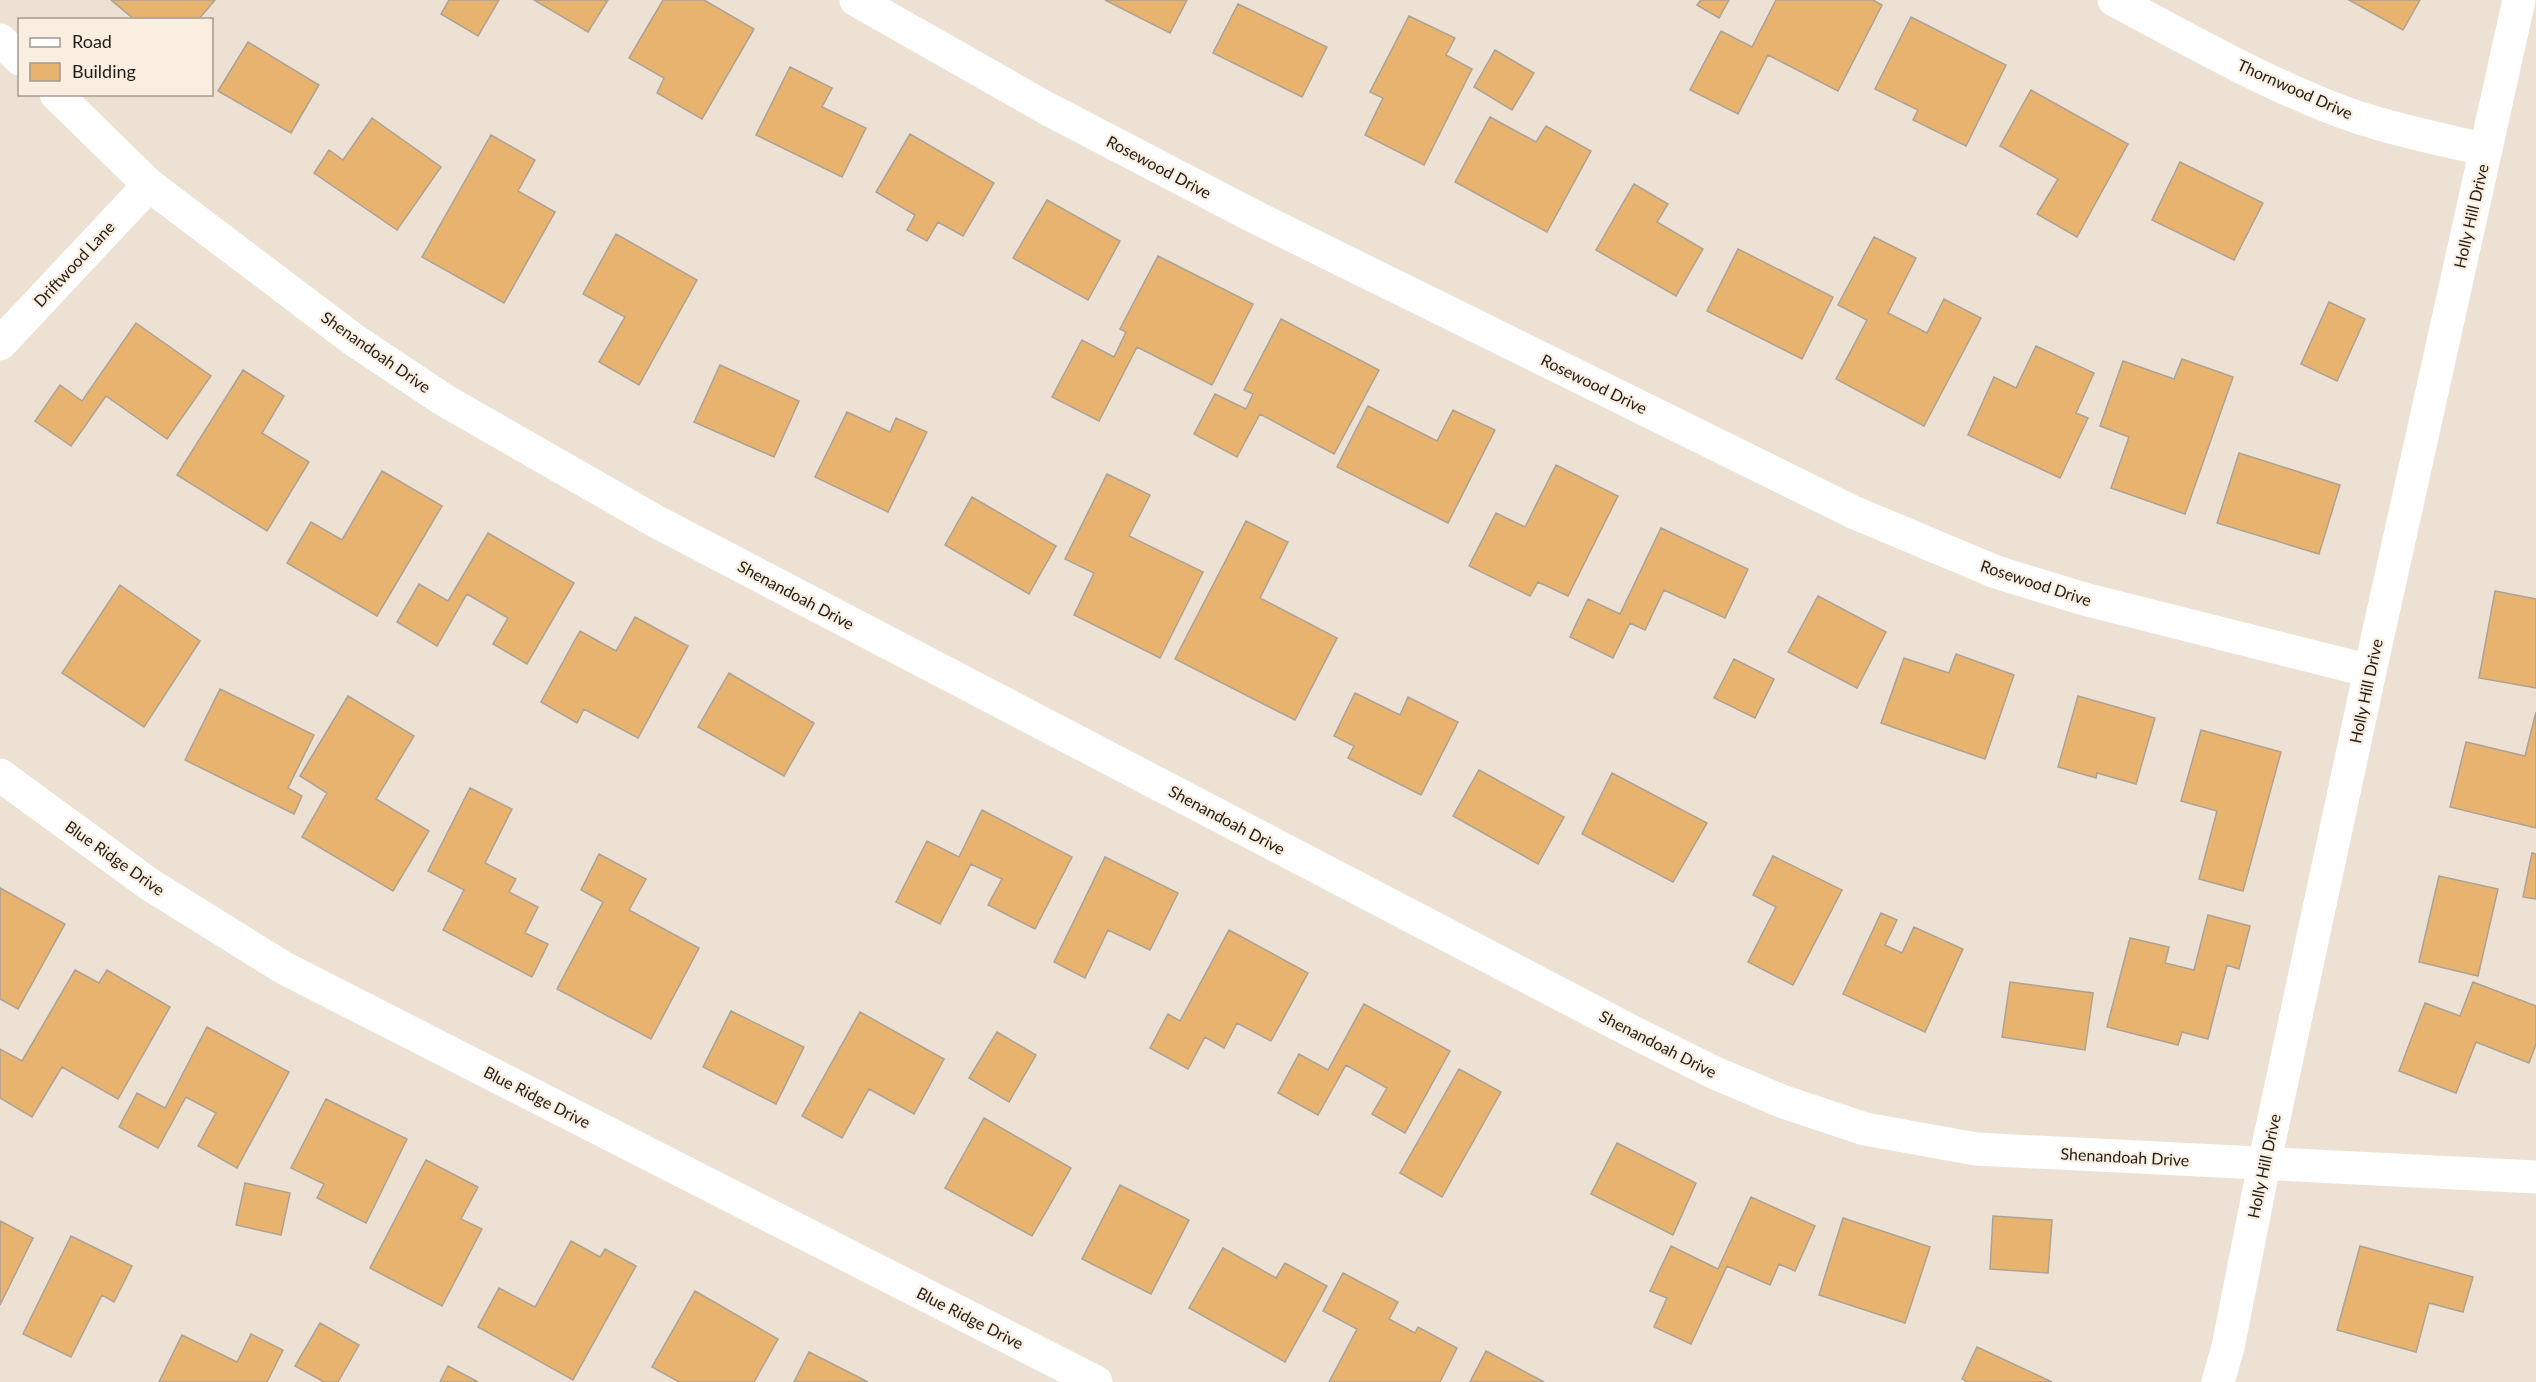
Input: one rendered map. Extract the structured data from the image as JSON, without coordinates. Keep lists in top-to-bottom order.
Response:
{
  "streets": {
    "street": [
      "Thornwood Drive",
      "Rosewood Drive",
      "Holly Hill Drive",
      "Driftwood Lane",
      "Shenandoah Drive",
      "Blue Ridge Drive"
    ]
  },
  "crossings": [
    ["Thornwood Drive", "Holly Hill Drive"],
    ["Rosewood Drive", "Holly Hill Drive"],
    ["Holly Hill Drive", "Shenandoah Drive"],
    ["Driftwood Lane", "Shenandoah Drive"]
  ],
  "legend": ["Road", "Building"]
}
